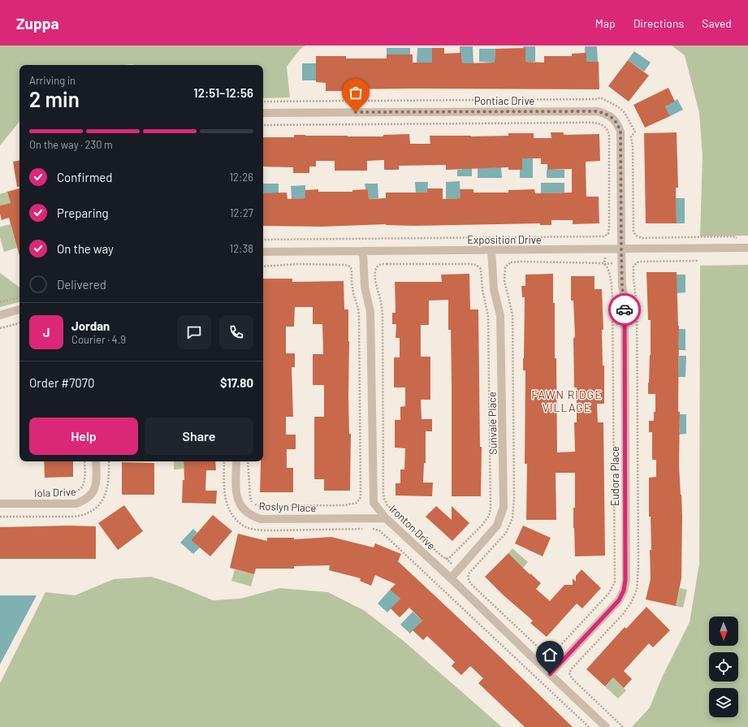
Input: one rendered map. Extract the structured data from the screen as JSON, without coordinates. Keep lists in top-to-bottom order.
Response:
{
  "streets": {
    "street": [
      "Pontiac Drive",
      "Exposition Drive",
      "Sunvale Place",
      "Eudora Place",
      "Iola Drive",
      "Roslyn Place",
      "Ironton Drive"
    ]
  },
  "crossings": [
    ["Pontiac Drive", "Exposition Drive"],
    ["Pontiac Drive", "Eudora Place"],
    ["Exposition Drive", "Sunvale Place"],
    ["Exposition Drive", "Eudora Place"],
    ["Exposition Drive", "Ironton Drive"],
    ["Sunvale Place", "Ironton Drive"],
    ["Eudora Place", "Ironton Drive"],
    ["Roslyn Place", "Ironton Drive"]
  ],
  "districts": ["FAWN RIDGE VILLAGE"],
  "north": "bottom",
  "page": {
    "header": "Zuppa",
    "nav": ["Map", "Directions", "Saved"],
    "heading": ["2 min", "Arriving in", "12:51–12:56"],
    "panel": [
      "Jordan",
      "Courier · 4.9",
      "Order #7070",
      "$17.80"
    ],
    "bar": "On the way · 230 m",
    "list": [
      ["Confirmed", "12:26"],
      ["Preparing", "12:27"],
      ["On the way", "12:38"],
      "Delivered"
    ],
    "round": "J",
    "buttons": ["Help", "Share"]
  }
}
